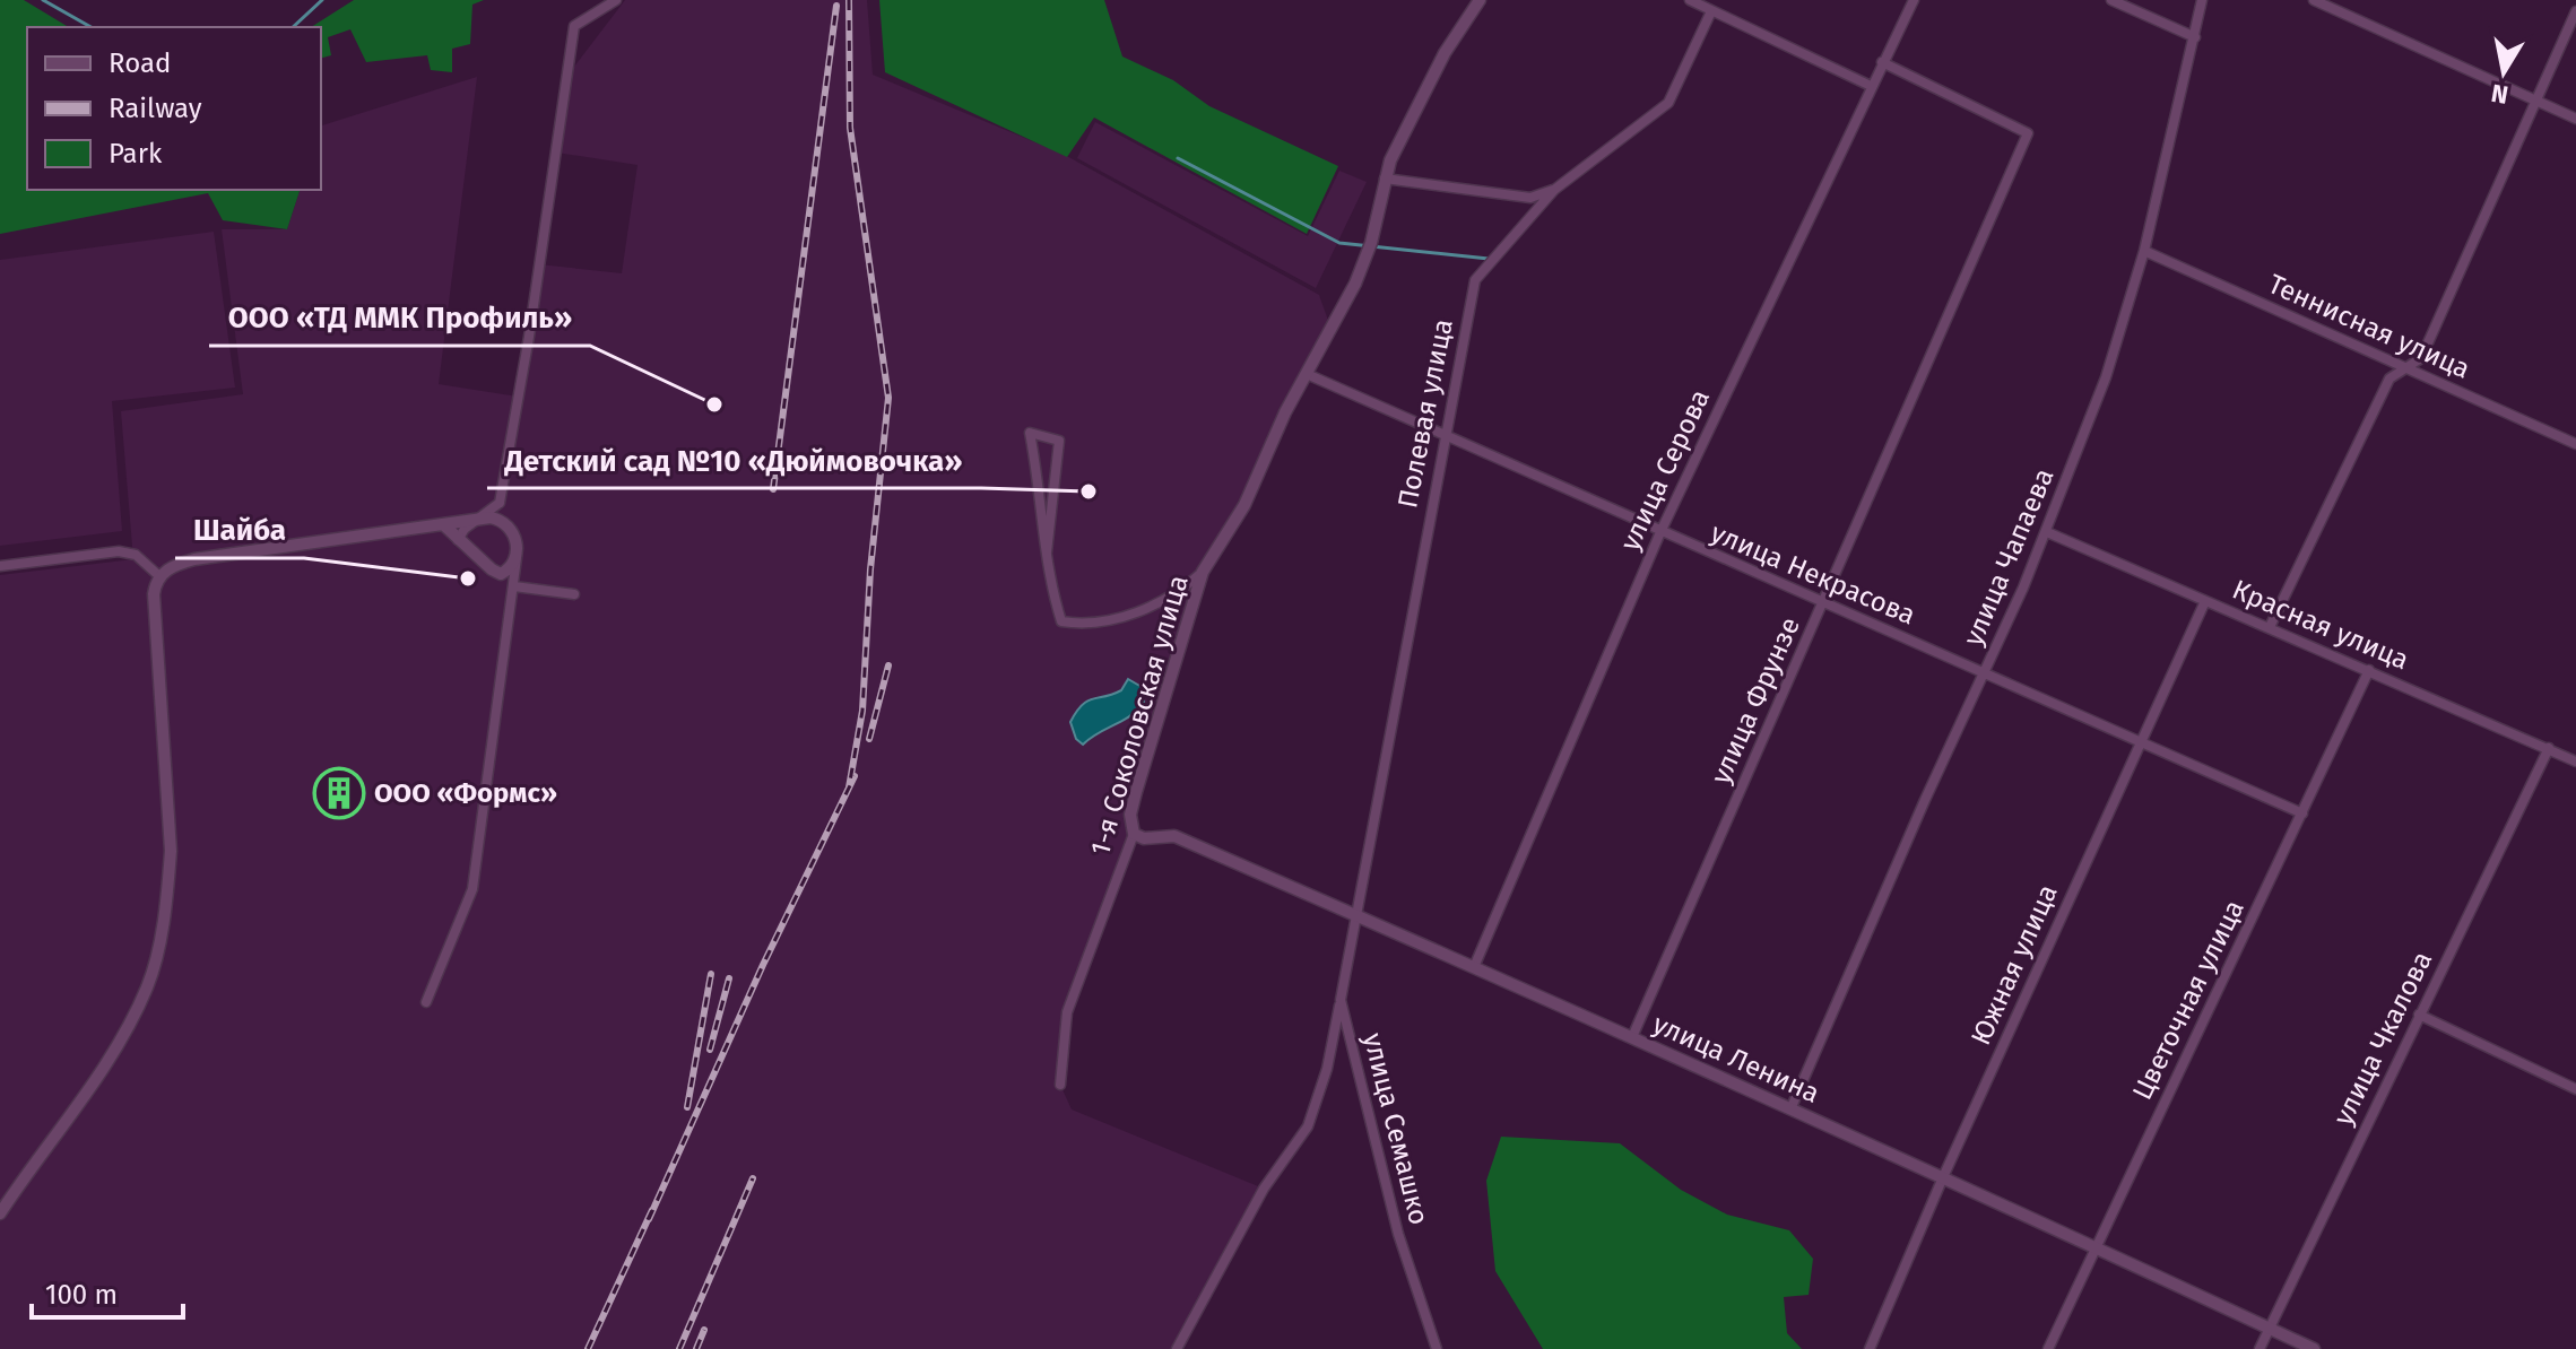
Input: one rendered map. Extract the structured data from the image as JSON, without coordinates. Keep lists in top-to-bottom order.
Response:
{
  "streets": {
    "street": [
      "Теннисная улица",
      "Полевая улица",
      "улица Серова",
      "улица Чапаева",
      "улица Некрасова",
      "Красная улица",
      "улица Фрунзе",
      "1-я Соколовская улица",
      "Южная улица",
      "Цветочная улица",
      "улица Чкалова",
      "улица Ленина",
      "улица Семашко"
    ]
  },
  "crossings": [
    ["Теннисная улица", "улица Чапаева"],
    ["Полевая улица", "улица Некрасова"],
    ["Полевая улица", "улица Ленина"],
    ["Полевая улица", "улица Семашко"],
    ["улица Серова", "улица Некрасова"],
    ["улица Серова", "улица Фрунзе"],
    ["улица Серова", "улица Ленина"],
    ["улица Чапаева", "улица Некрасова"],
    ["улица Чапаева", "Красная улица"],
    ["улица Чапаева", "улица Ленина"],
    ["улица Некрасова", "улица Фрунзе"],
    ["улица Некрасова", "1-я Соколовская улица"],
    ["улица Некрасова", "Южная улица"],
    ["улица Некрасова", "Цветочная улица"],
    ["Красная улица", "Южная улица"],
    ["Красная улица", "Цветочная улица"],
    ["Красная улица", "улица Чкалова"],
    ["улица Фрунзе", "улица Ленина"],
    ["1-я Соколовская улица", "улица Ленина"],
    ["Южная улица", "улица Ленина"],
    ["Цветочная улица", "улица Ленина"],
    ["улица Чкалова", "улица Ленина"],
    ["улица Ленина", "улица Семашко"]
  ],
  "places": {
    "other": ["ООО «ТД ММК Профиль»", "Детский сад №10 «Дюймовочка»", "Шайба"],
    "building": ["ООО «Формс»"]
  },
  "legend": ["Road", "Railway", "Park"],
  "scale_bar": "100 m",
  "north": "bottom"
}
